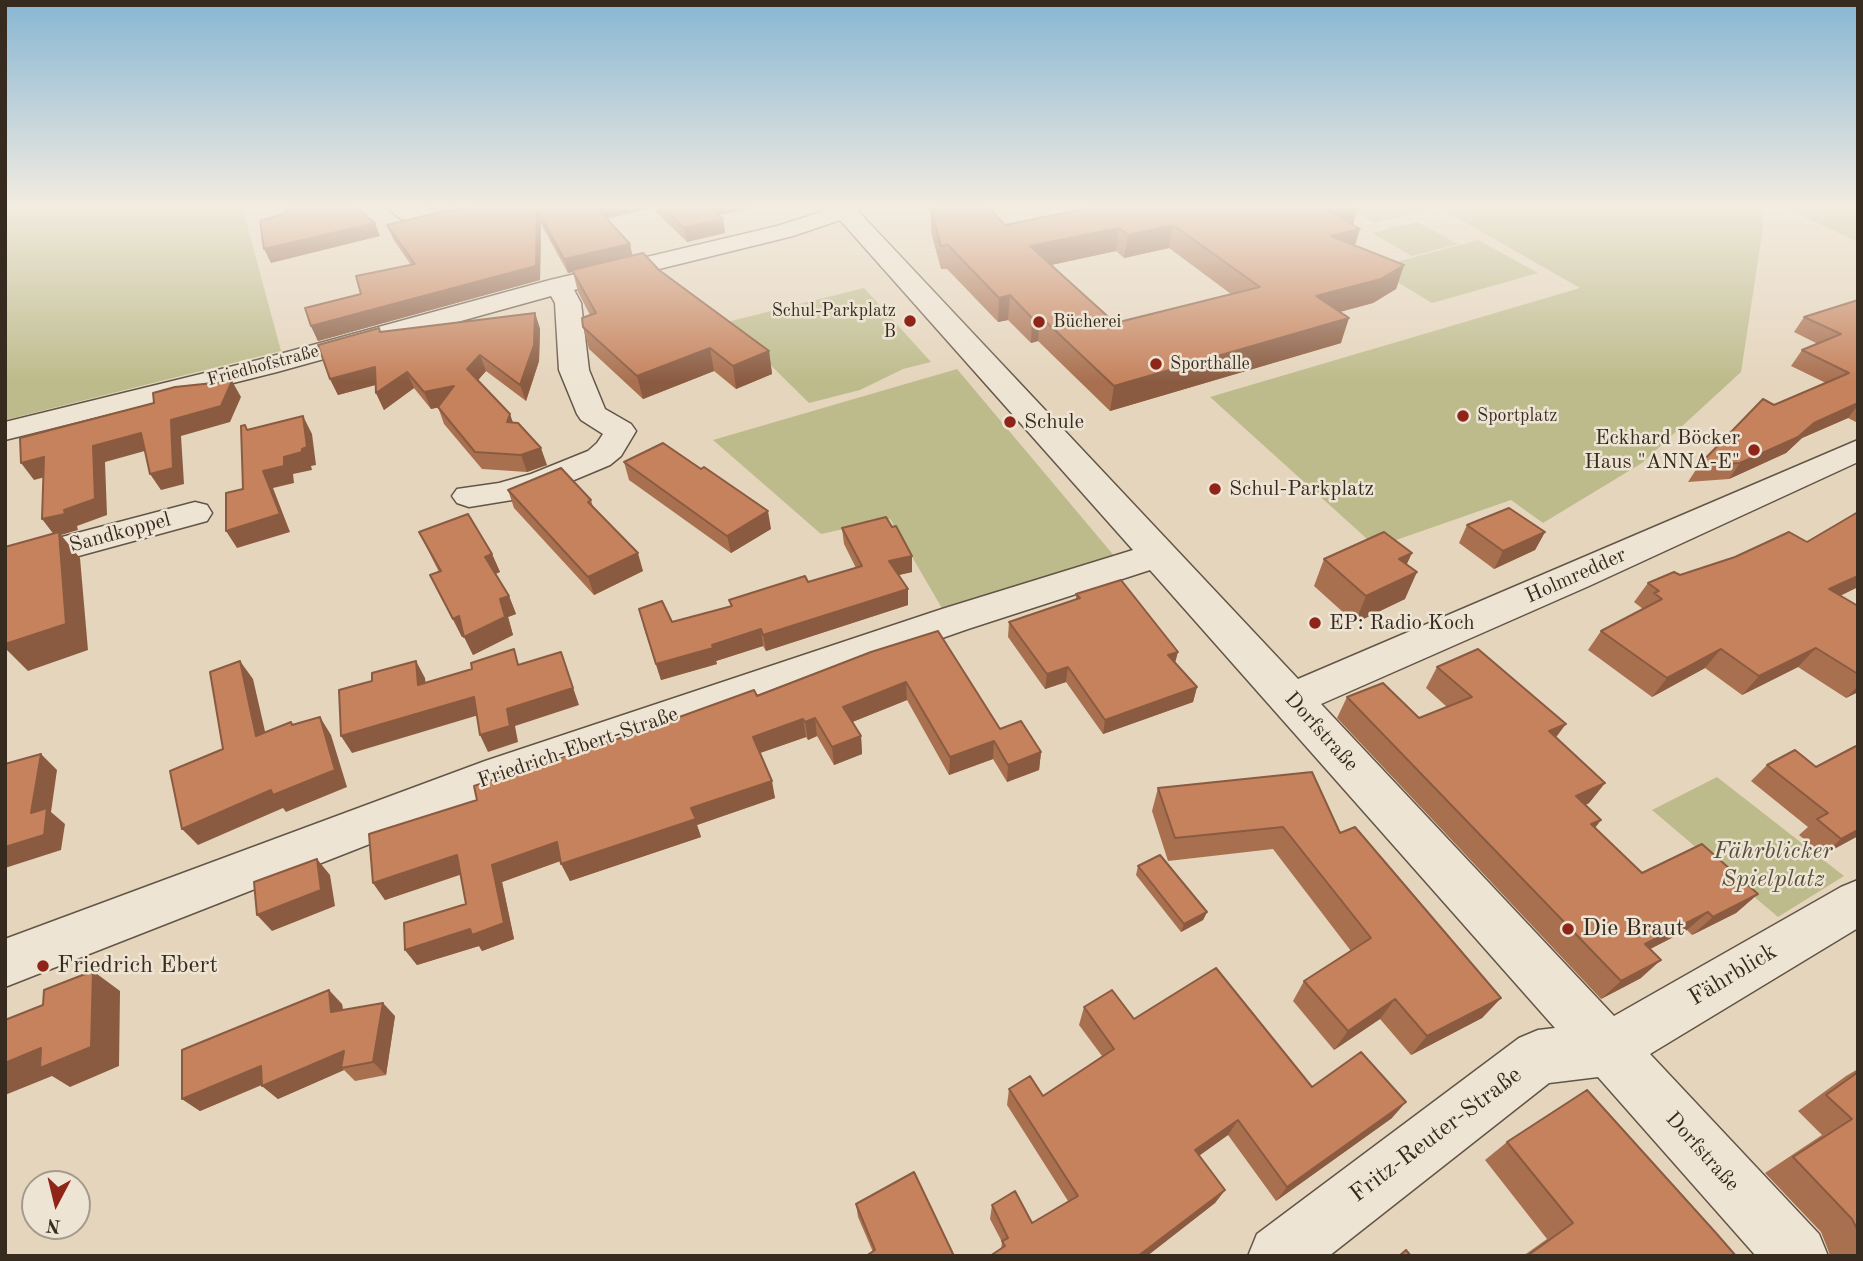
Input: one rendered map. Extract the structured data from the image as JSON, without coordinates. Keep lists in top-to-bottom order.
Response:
{
  "streets": {
    "street": [
      "Friedhofstraße",
      "Sandkoppel",
      "Holmredder",
      "Dorfstraße",
      "Friedrich-Ebert-Straße",
      "Fährblick",
      "Fritz-Reuter-Straße"
    ]
  },
  "crossings": [
    ["Holmredder", "Dorfstraße"],
    ["Dorfstraße", "Friedrich-Ebert-Straße"],
    ["Dorfstraße", "Fährblick"],
    ["Dorfstraße", "Fritz-Reuter-Straße"],
    ["Fährblick", "Fritz-Reuter-Straße"]
  ],
  "parks": ["Fährblicker Spielplatz"],
  "places": [
    "Schul-Parkplatz B",
    "Bücherei",
    "Sporthalle",
    "Sportplatz",
    "Schule",
    "Eckhard Böcker Haus \"ANNA-E\"",
    "Schul-Parkplatz",
    "EP: Radio Koch",
    "Die Braut",
    "Friedrich Ebert"
  ],
  "north": "bottom"
}
